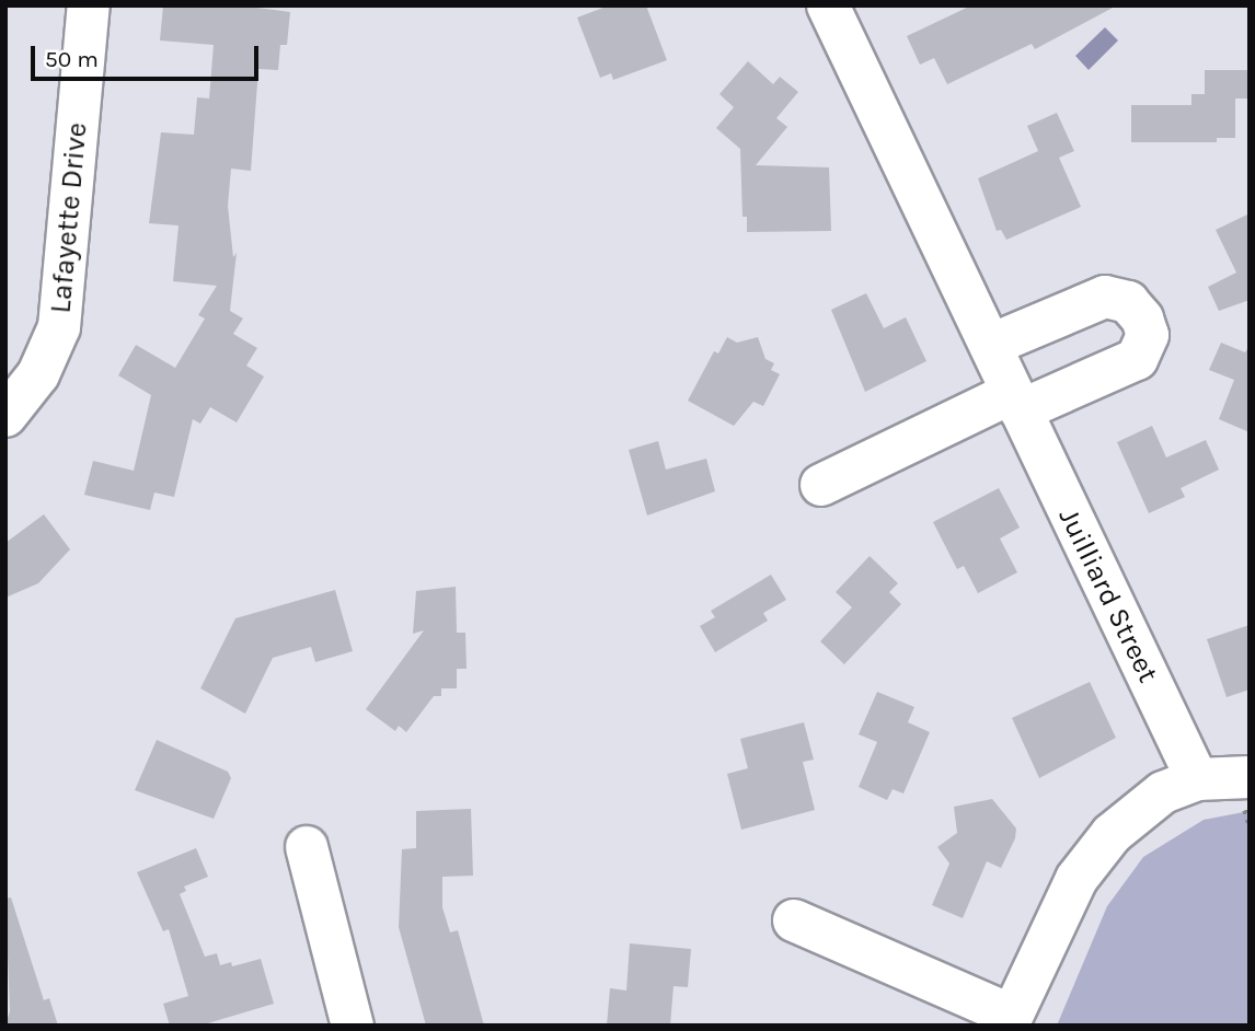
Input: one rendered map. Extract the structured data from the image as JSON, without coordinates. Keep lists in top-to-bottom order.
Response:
{
  "streets": {
    "street": ["Lafayette Drive", "Juilliard Street"]
  },
  "scale_bar": "50 m"
}
